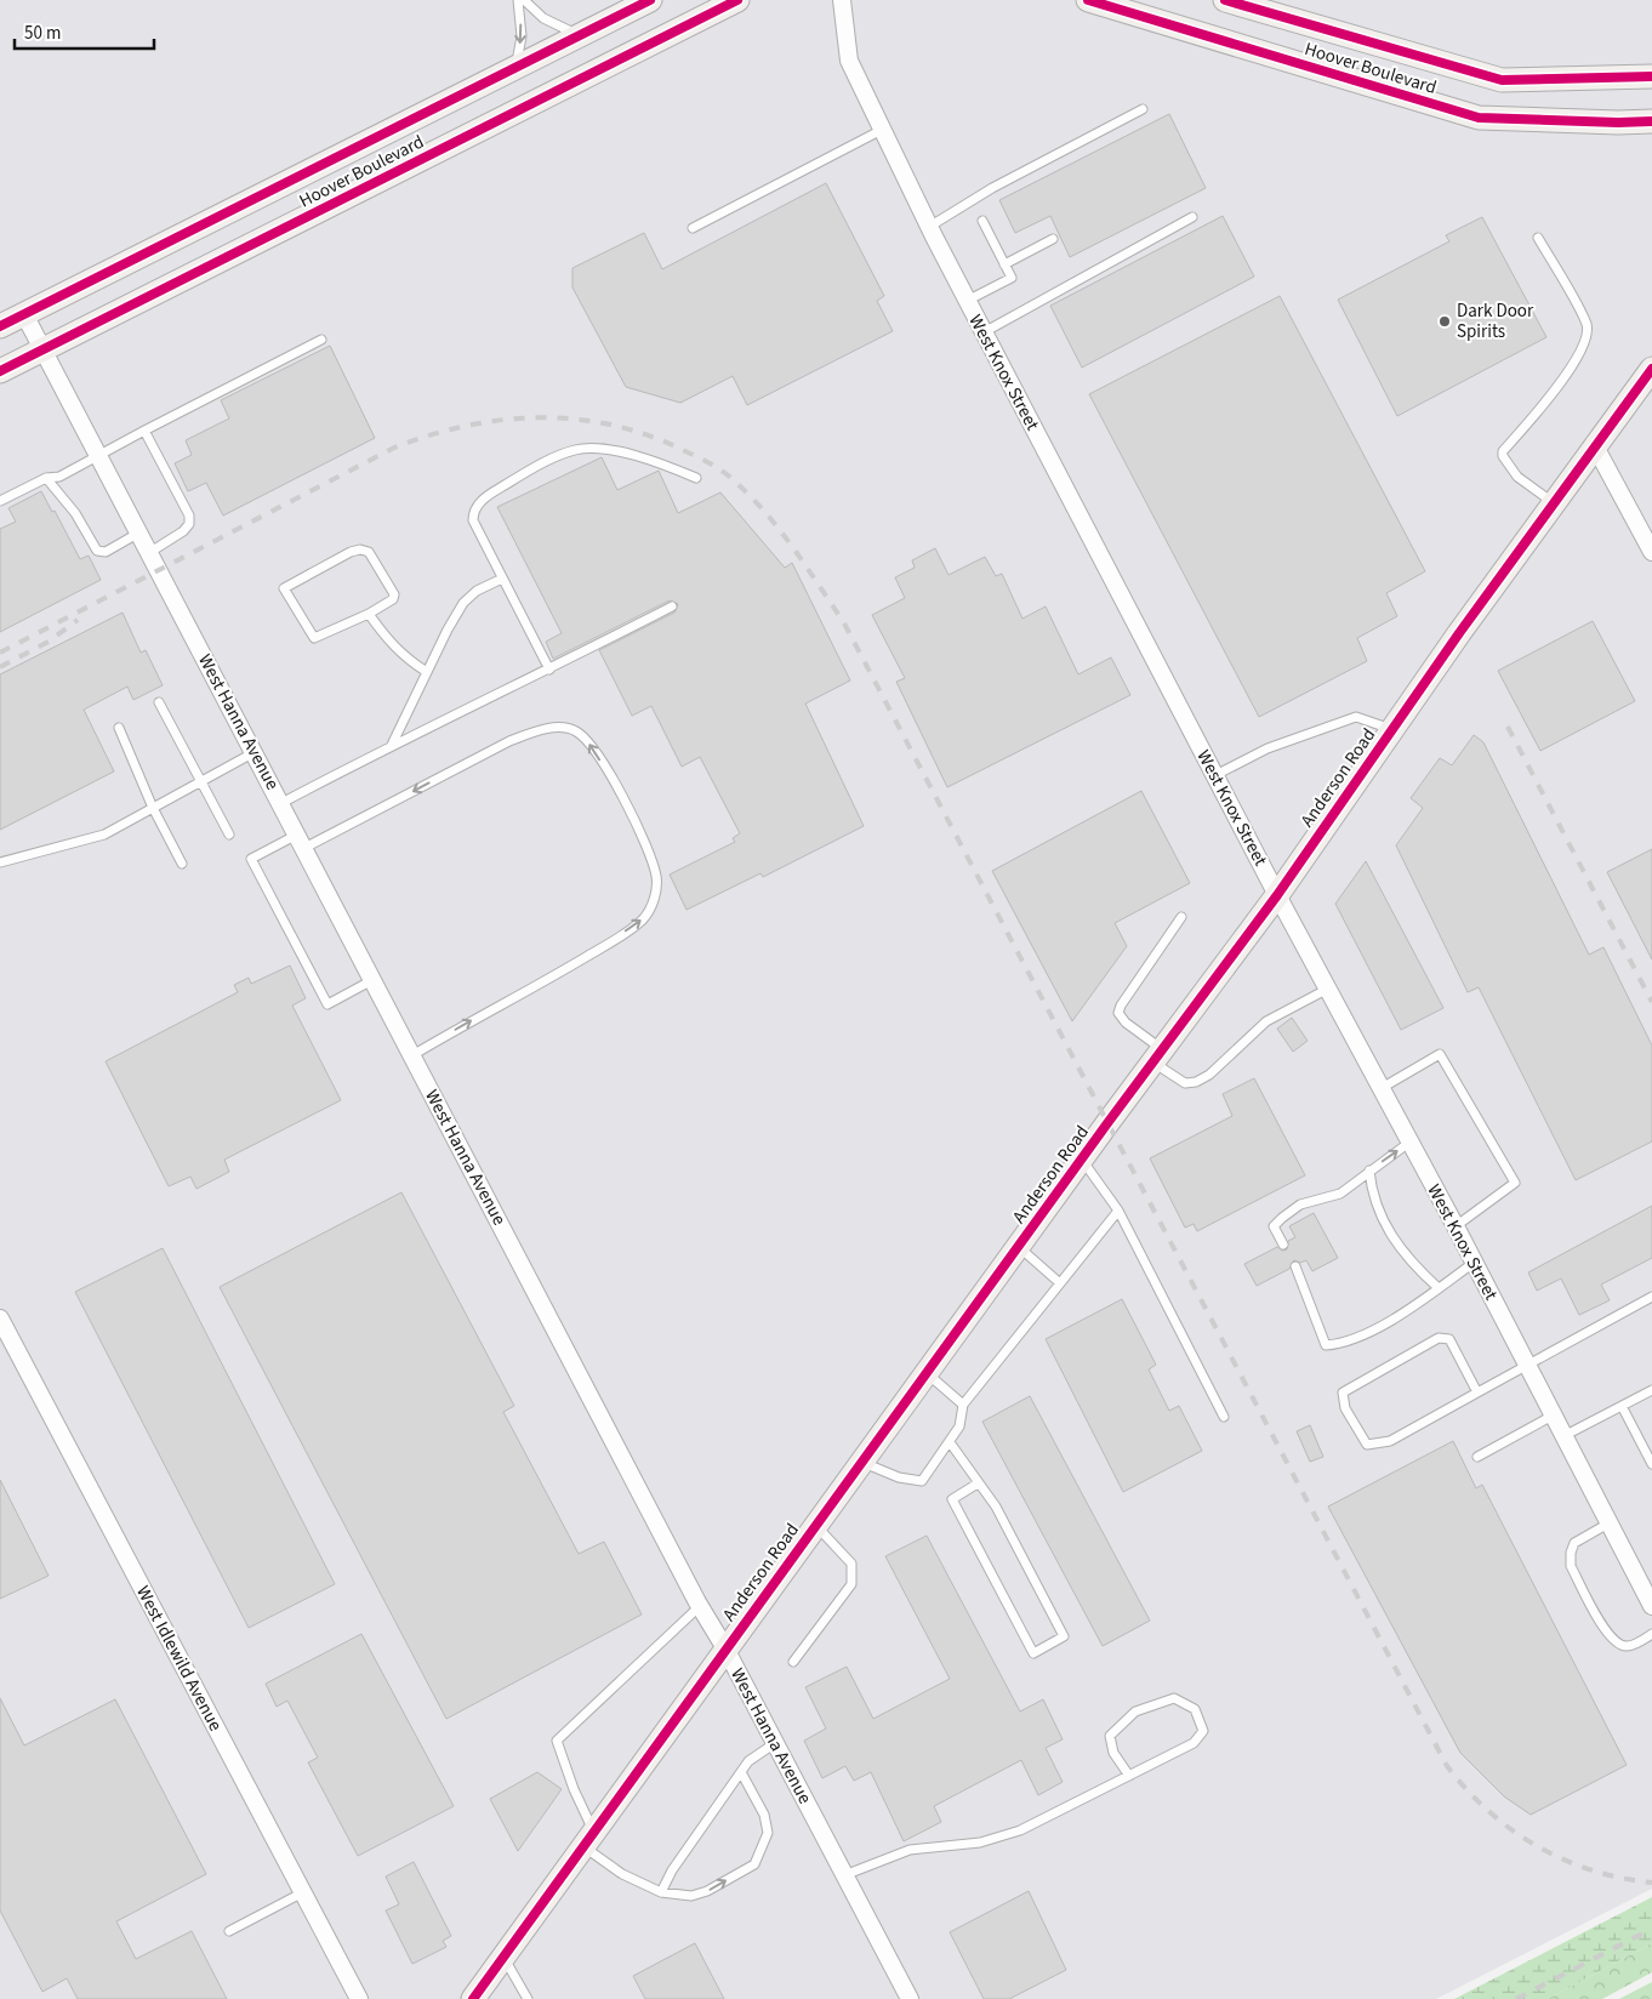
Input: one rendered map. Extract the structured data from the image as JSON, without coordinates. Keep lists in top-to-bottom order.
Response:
{
  "streets": {
    "main road": ["Hoover Boulevard", "Anderson Road"],
    "street": ["West Knox Street", "West Hanna Avenue", "West Idlewild Avenue"]
  },
  "crossings": [
    ["Hoover Boulevard", "West Hanna Avenue"],
    ["West Knox Street", "Anderson Road"],
    ["West Hanna Avenue", "Anderson Road"]
  ],
  "places": ["Dark Door Spirits"],
  "scale_bar": "50 m"
}
